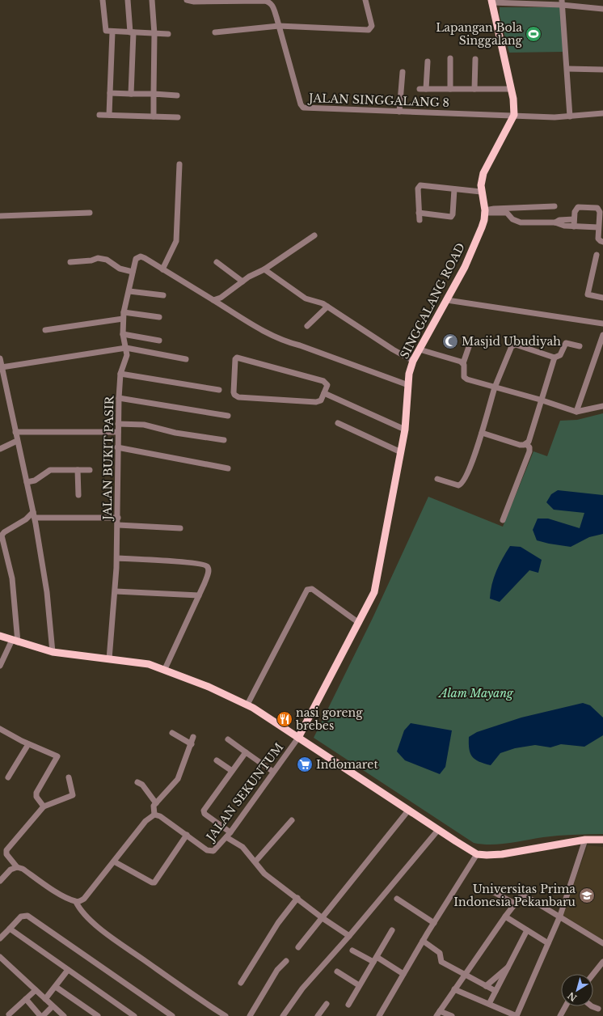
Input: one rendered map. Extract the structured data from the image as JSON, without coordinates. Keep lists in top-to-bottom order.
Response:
{
  "streets": {
    "main road": ["SINGGALANG ROAD"],
    "street": ["JALAN SINGGALANG 8", "JALAN BUKIT PASIR", "JALAN SEKUNTUM"]
  },
  "crossings": [
    ["JALAN SINGGALANG 8", "SINGGALANG ROAD"],
    ["SINGGALANG ROAD", "JALAN SEKUNTUM"]
  ],
  "parks": ["Alam Mayang"],
  "places": {
    "sports": ["Lapangan Bola Singgalang"],
    "mosque": ["Masjid Ubudiyah"],
    "restaurant": ["nasi goreng brebes"],
    "supermarket": ["Indomaret"],
    "school or university": ["Universitas Prima Indonesia Pekanbaru"]
  },
  "north": "bottom left"
}
